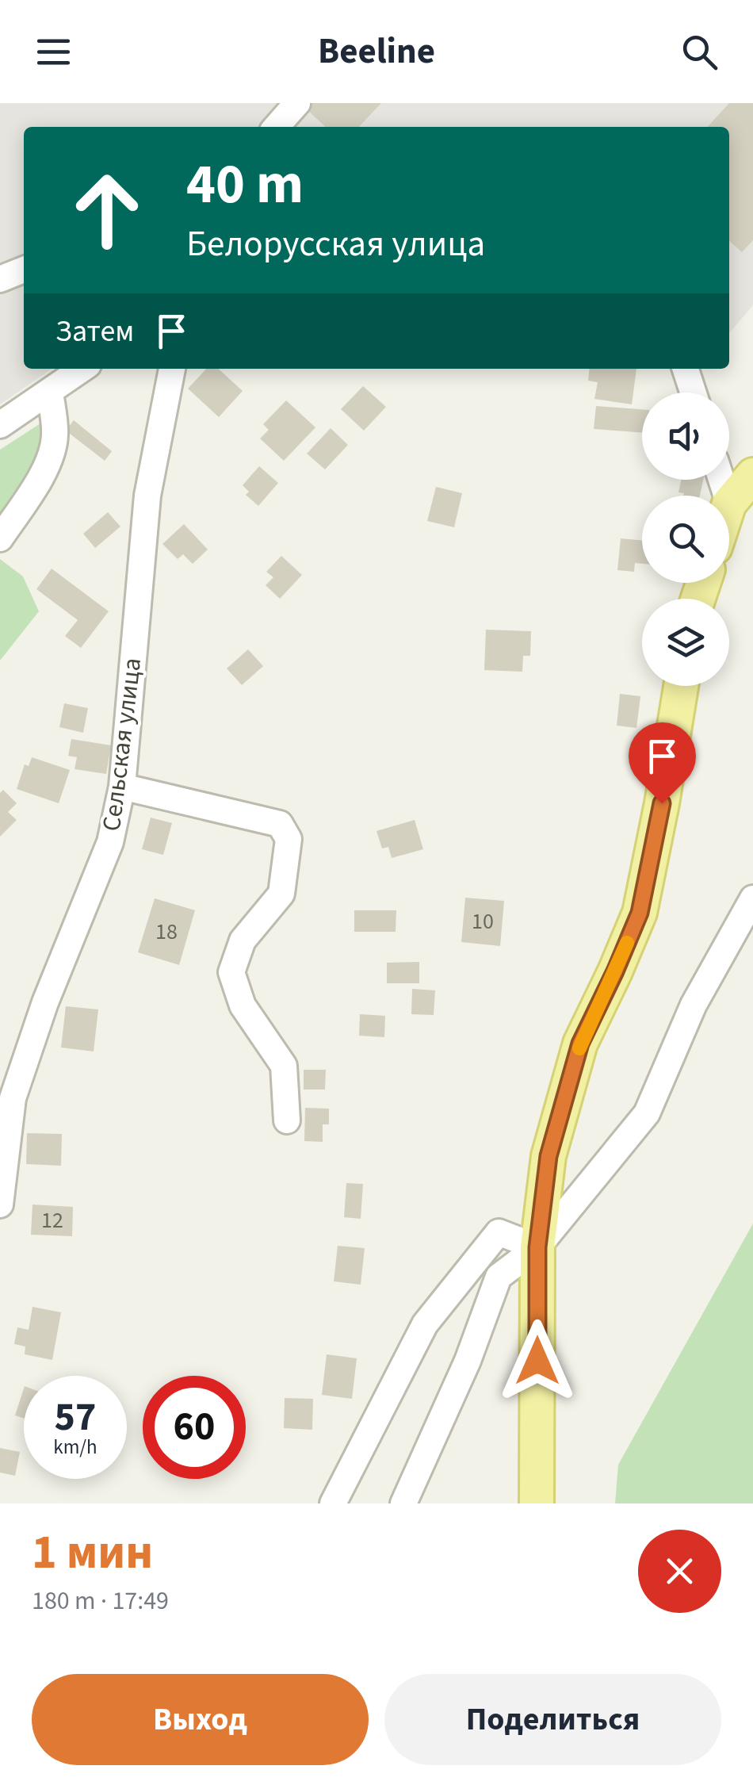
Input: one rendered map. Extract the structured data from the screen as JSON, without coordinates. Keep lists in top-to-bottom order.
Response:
{
  "streets": {
    "street": ["Сельская улица"]
  },
  "house_numbers": ["10", "18", "12"],
  "page": {
    "header": "Beeline",
    "turn": ["40 m", "Белорусская улица"],
    "then": "Затем",
    "speed": "57 km/h",
    "limit": "60",
    "heading": ["1 мин", "180 m · 17:49"],
    "buttons": ["Выход", "Поделиться"]
  }
}
